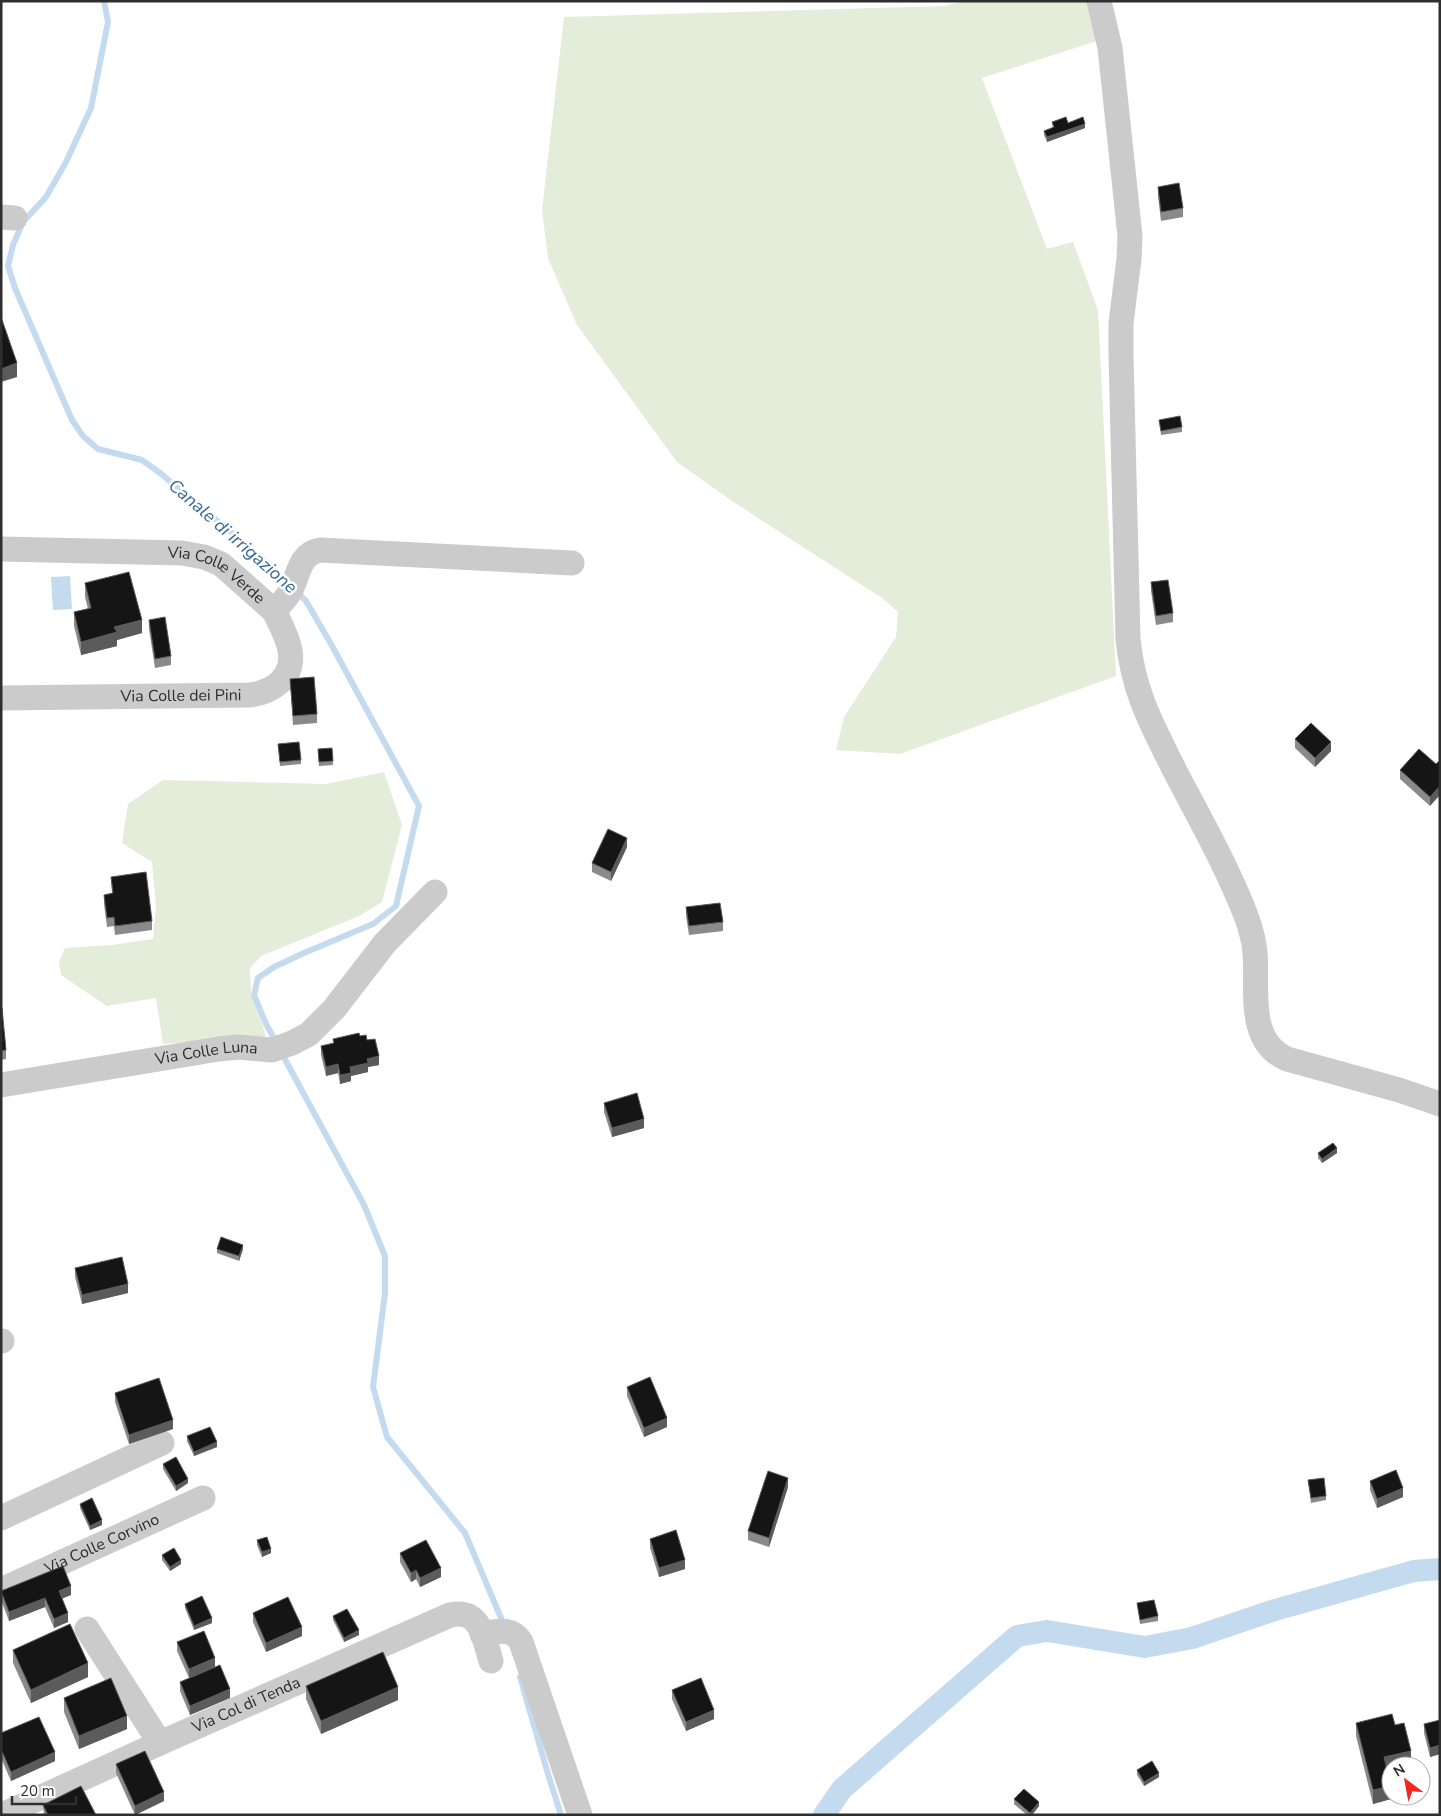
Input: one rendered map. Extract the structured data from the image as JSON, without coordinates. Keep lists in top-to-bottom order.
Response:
{
  "streets": {
    "street": [
      "Via Colle Verde",
      "Via Colle dei Pini",
      "Via Colle Luna",
      "Via Colle Corvino",
      "Via Col di Tenda"
    ]
  },
  "crossings": [
    ["Via Colle Verde", "Via Colle dei Pini"]
  ],
  "water": ["Canale di irrigazione"],
  "scale_bar": "20 m",
  "north": "top left"
}
